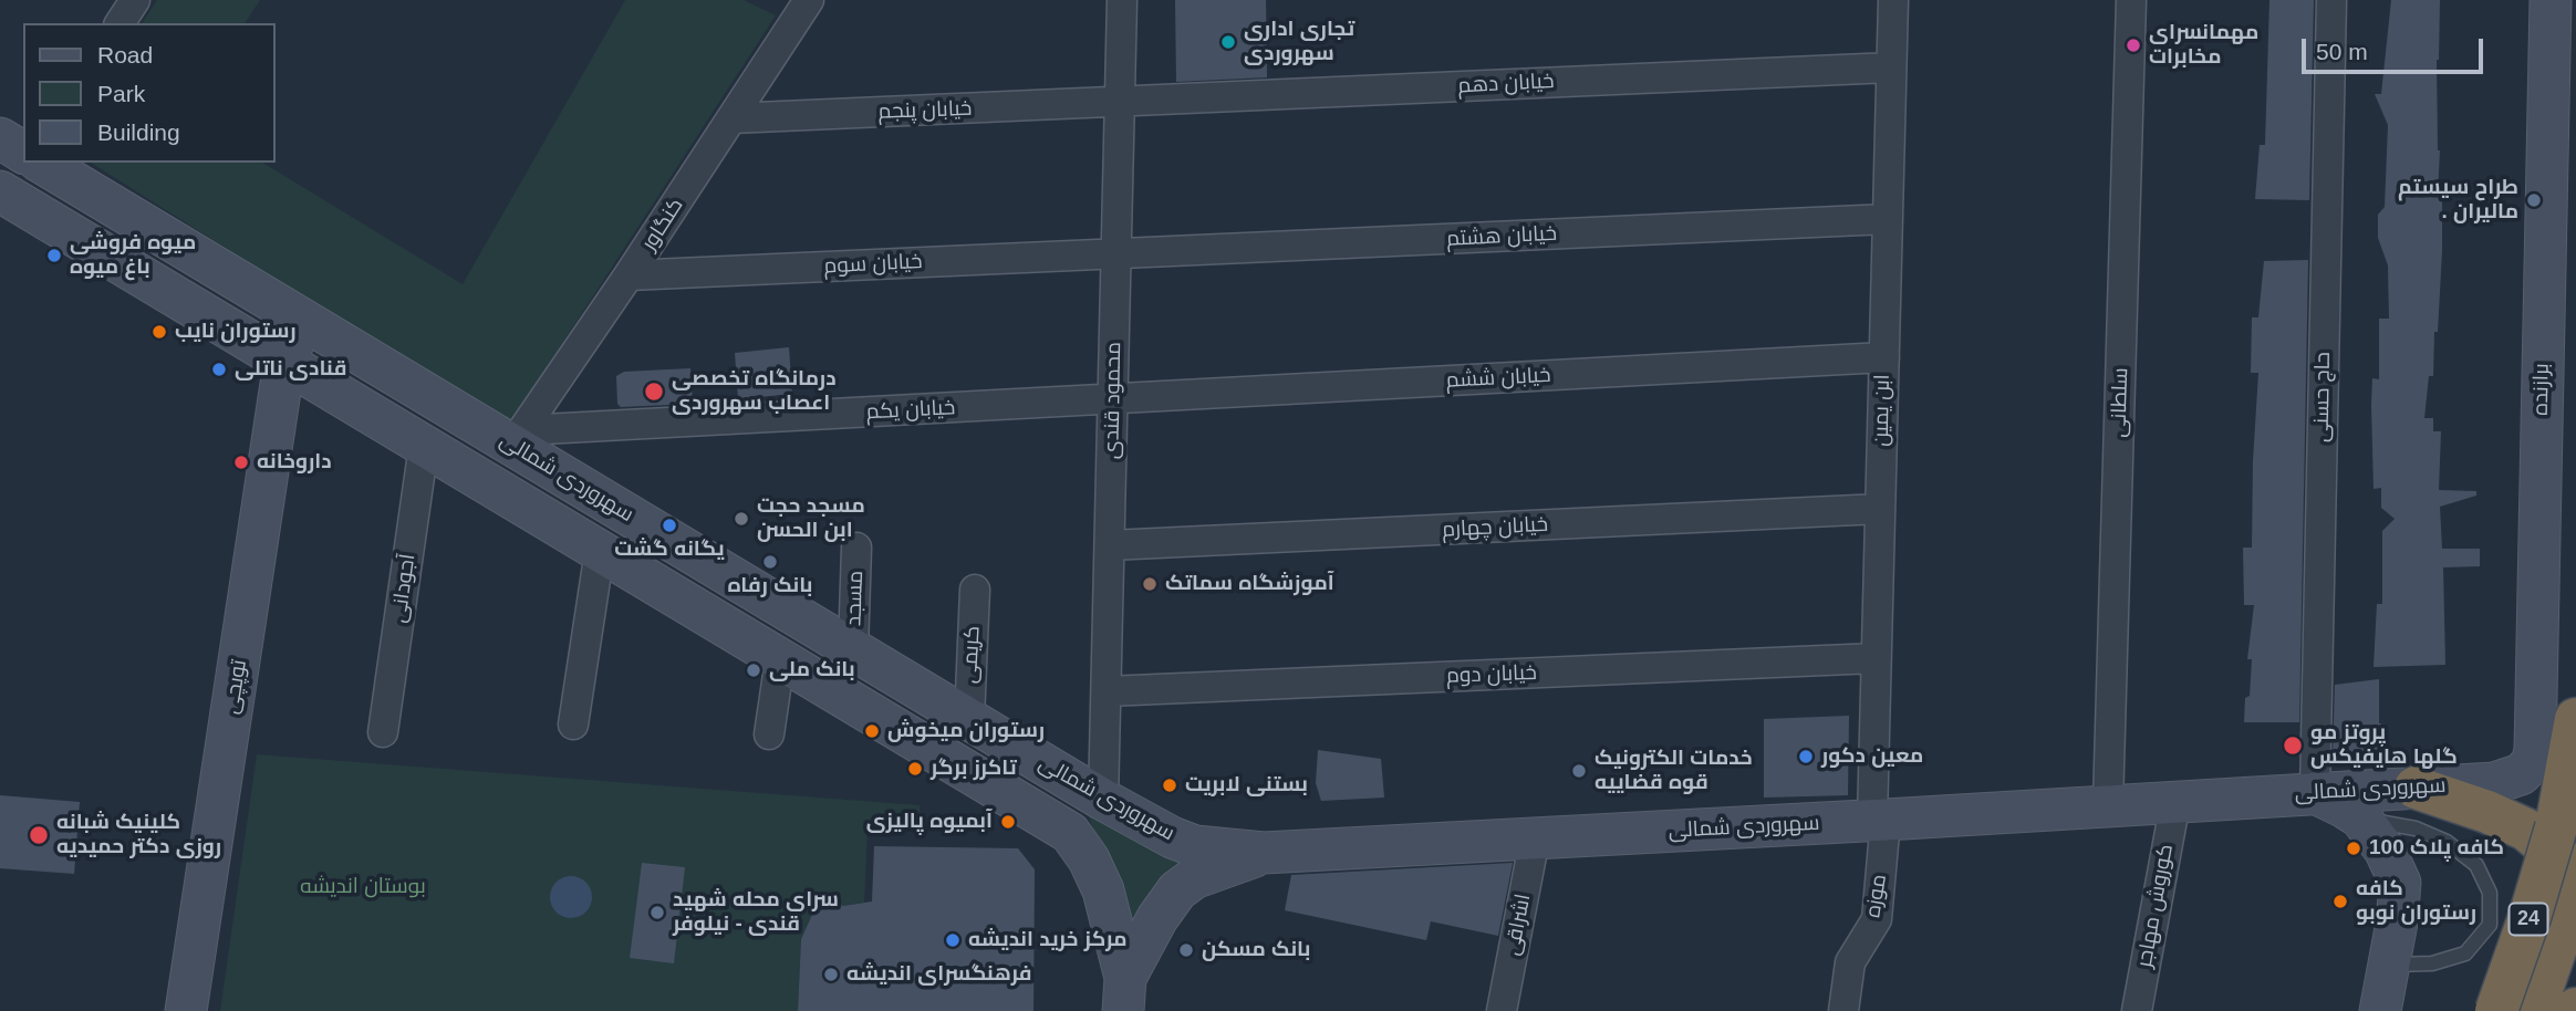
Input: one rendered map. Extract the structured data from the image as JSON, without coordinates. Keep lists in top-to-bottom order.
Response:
{
  "streets": {
    "highway": ["24"],
    "main road": ["برازنده", "سهروردی شمالی", "توپچی"],
    "street": [
      "خیابان دهم",
      "خیابان پنجم",
      "کنگاور",
      "خیابان هشتم",
      "خیابان سوم",
      "خیابان ششم",
      "حاج حسنی",
      "محمود قندی",
      "سلطانی",
      "خیابان یکم",
      "ابن یمین",
      "خیابان چهارم",
      "آجودانی",
      "مسجد",
      "کریمی",
      "خیابان دوم",
      "موزه",
      "کوروش مهاجر",
      "اشراقی"
    ]
  },
  "crossings": [
    ["خیابان دهم", "خیابان پنجم"],
    ["خیابان دهم", "محمود قندی"],
    ["خیابان دهم", "ابن یمین"],
    ["خیابان پنجم", "کنگاور"],
    ["خیابان پنجم", "محمود قندی"],
    ["کنگاور", "خیابان سوم"],
    ["کنگاور", "خیابان یکم"],
    ["کنگاور", "سهروردی شمالی"],
    ["خیابان هشتم", "خیابان سوم"],
    ["خیابان هشتم", "محمود قندی"],
    ["خیابان هشتم", "ابن یمین"],
    ["خیابان سوم", "محمود قندی"],
    ["خیابان ششم", "محمود قندی"],
    ["خیابان ششم", "خیابان یکم"],
    ["خیابان ششم", "ابن یمین"],
    ["برازنده", "سهروردی شمالی"],
    ["حاج حسنی", "سهروردی شمالی"],
    ["محمود قندی", "خیابان یکم"],
    ["محمود قندی", "سهروردی شمالی"],
    ["محمود قندی", "خیابان چهارم"],
    ["محمود قندی", "خیابان دوم"],
    ["سلطانی", "سهروردی شمالی"],
    ["خیابان یکم", "سهروردی شمالی"],
    ["ابن یمین", "سهروردی شمالی"],
    ["ابن یمین", "خیابان چهارم"],
    ["ابن یمین", "خیابان دوم"],
    ["ابن یمین", "موزه"],
    ["سهروردی شمالی", "مسجد"],
    ["سهروردی شمالی", "کریمی"],
    ["سهروردی شمالی", "توپچی"],
    ["سهروردی شمالی", "موزه"],
    ["سهروردی شمالی", "کوروش مهاجر"],
    ["سهروردی شمالی", "اشراقی"]
  ],
  "parks": ["بوستان اندیشه"],
  "places": [
    "تجاری اداری سهروردی",
    "مهمانسرای مخابرات",
    "طراح سیستم . مالیران",
    "میوه فروشی باغ میوه",
    "رستوران نایب",
    "قنادی ناتلی",
    "درمانگاه تخصصی اعصاب سهروردی",
    "داروخانه",
    "مسجد حجت ابن الحسن",
    "یگانه گشت",
    "بانک رفاه",
    "آموزشگاه سماتک",
    "بانک ملی",
    "رستوران میخوش",
    "پروتز مو گلها هایفیکس",
    "معین دکور",
    "تاکرز برگر",
    "خدمات الکترونیک قوه قضاییه",
    "بستنی لابریت",
    "آبمیوه پالیزی",
    "کلینیک شبانه روزی دکتر حمیدیه",
    "کافه پلاک 100",
    "کافه رستوران نوبو",
    "سرای محله شهید قندی - نیلوفر",
    "مرکز خرید اندیشه",
    "بانک مسکن",
    "فرهنگسرای اندیشه"
  ],
  "legend": ["Road", "Park", "Building"],
  "scale_bar": "50 m"
}
